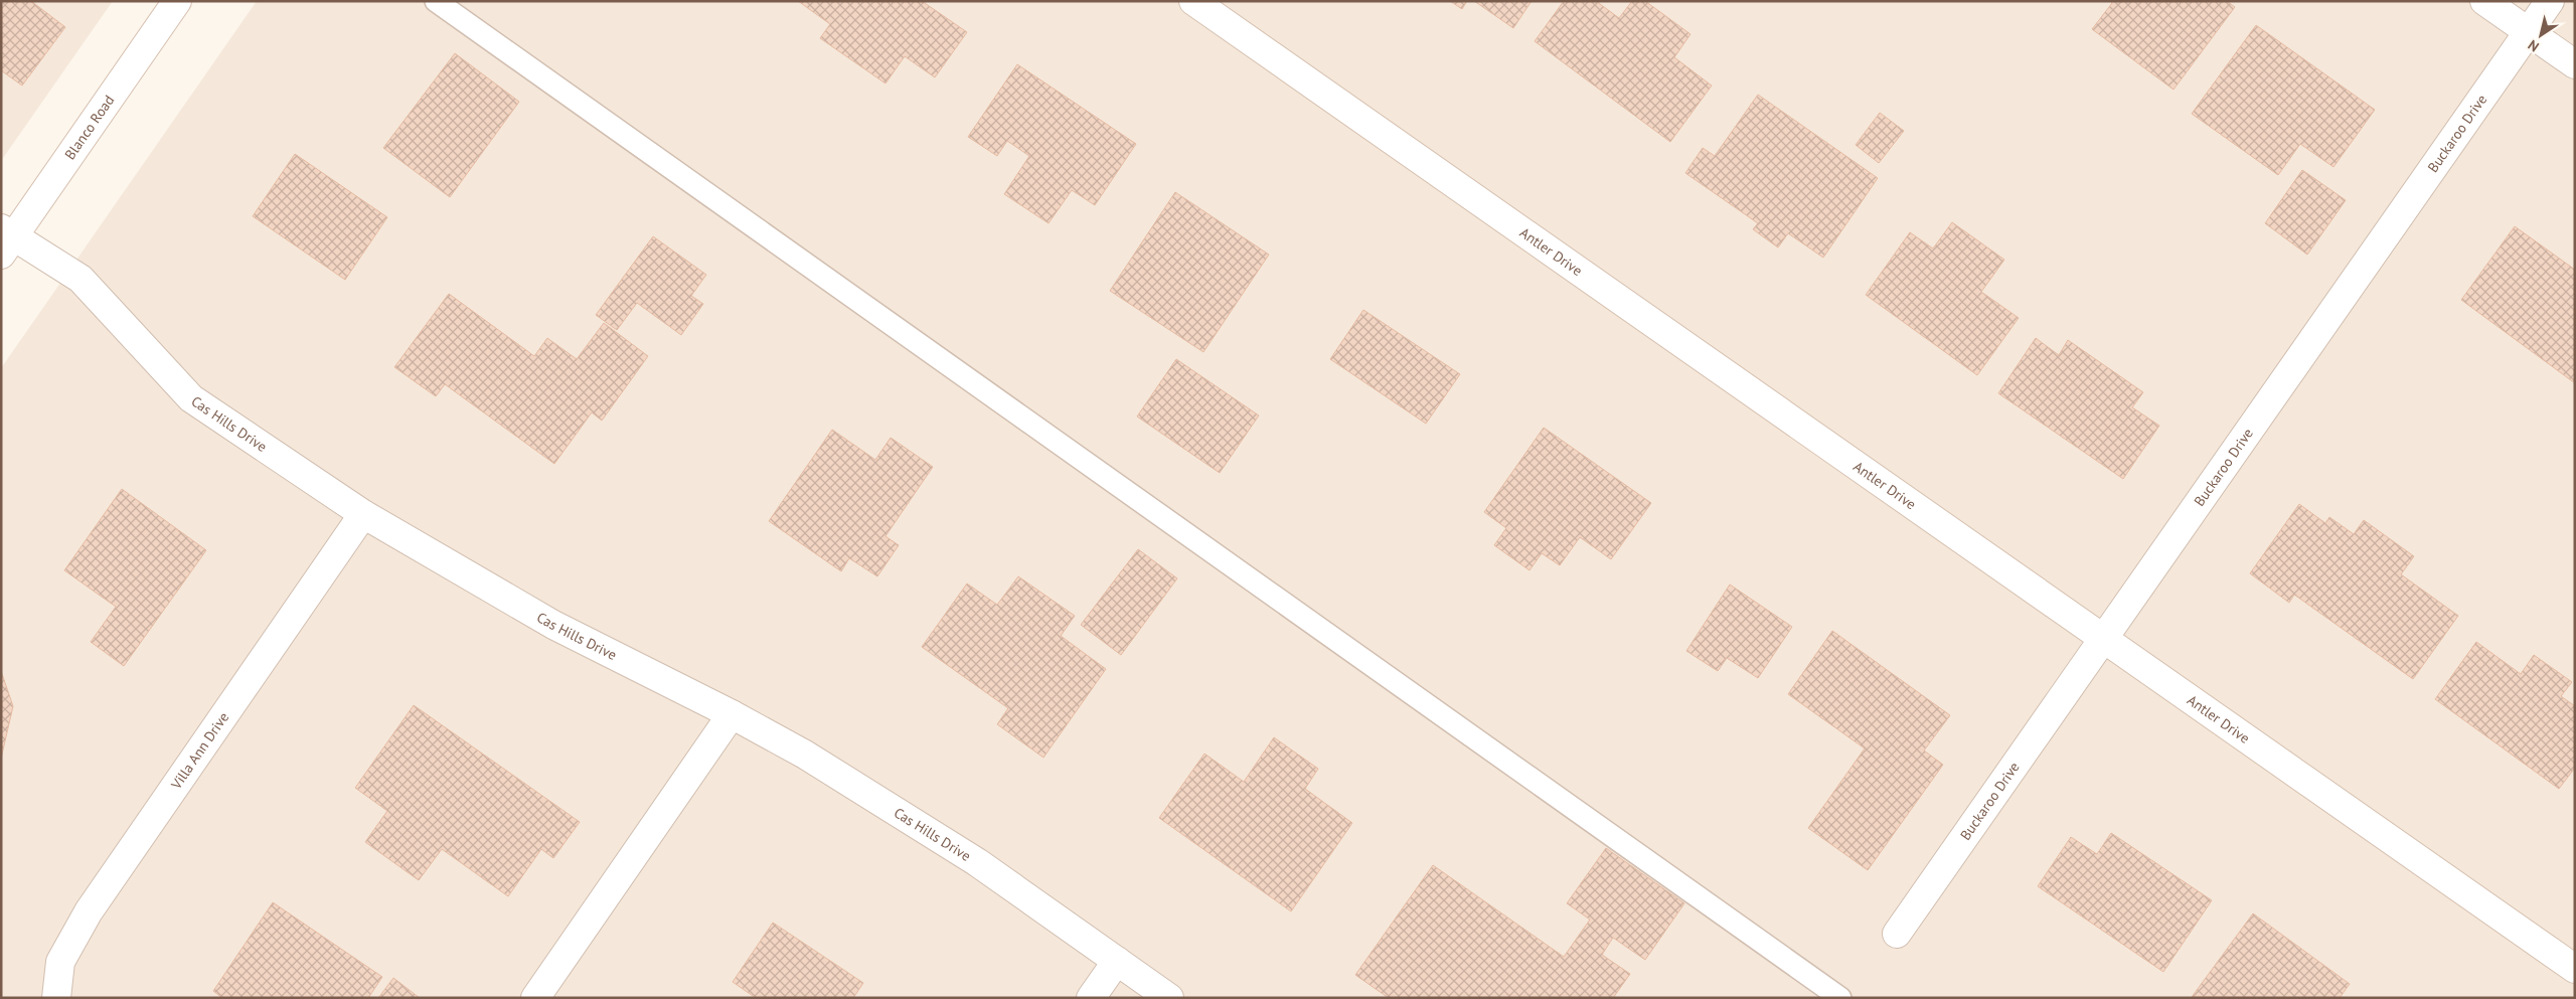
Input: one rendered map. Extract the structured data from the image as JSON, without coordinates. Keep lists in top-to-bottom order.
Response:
{
  "streets": {
    "street": [
      "Blanco Road",
      "Buckaroo Drive",
      "Antler Drive",
      "Cas Hills Drive",
      "Villa Ann Drive"
    ]
  },
  "crossings": [
    ["Blanco Road", "Cas Hills Drive"],
    ["Buckaroo Drive", "Antler Drive"],
    ["Cas Hills Drive", "Villa Ann Drive"]
  ],
  "north": "bottom left"
}
